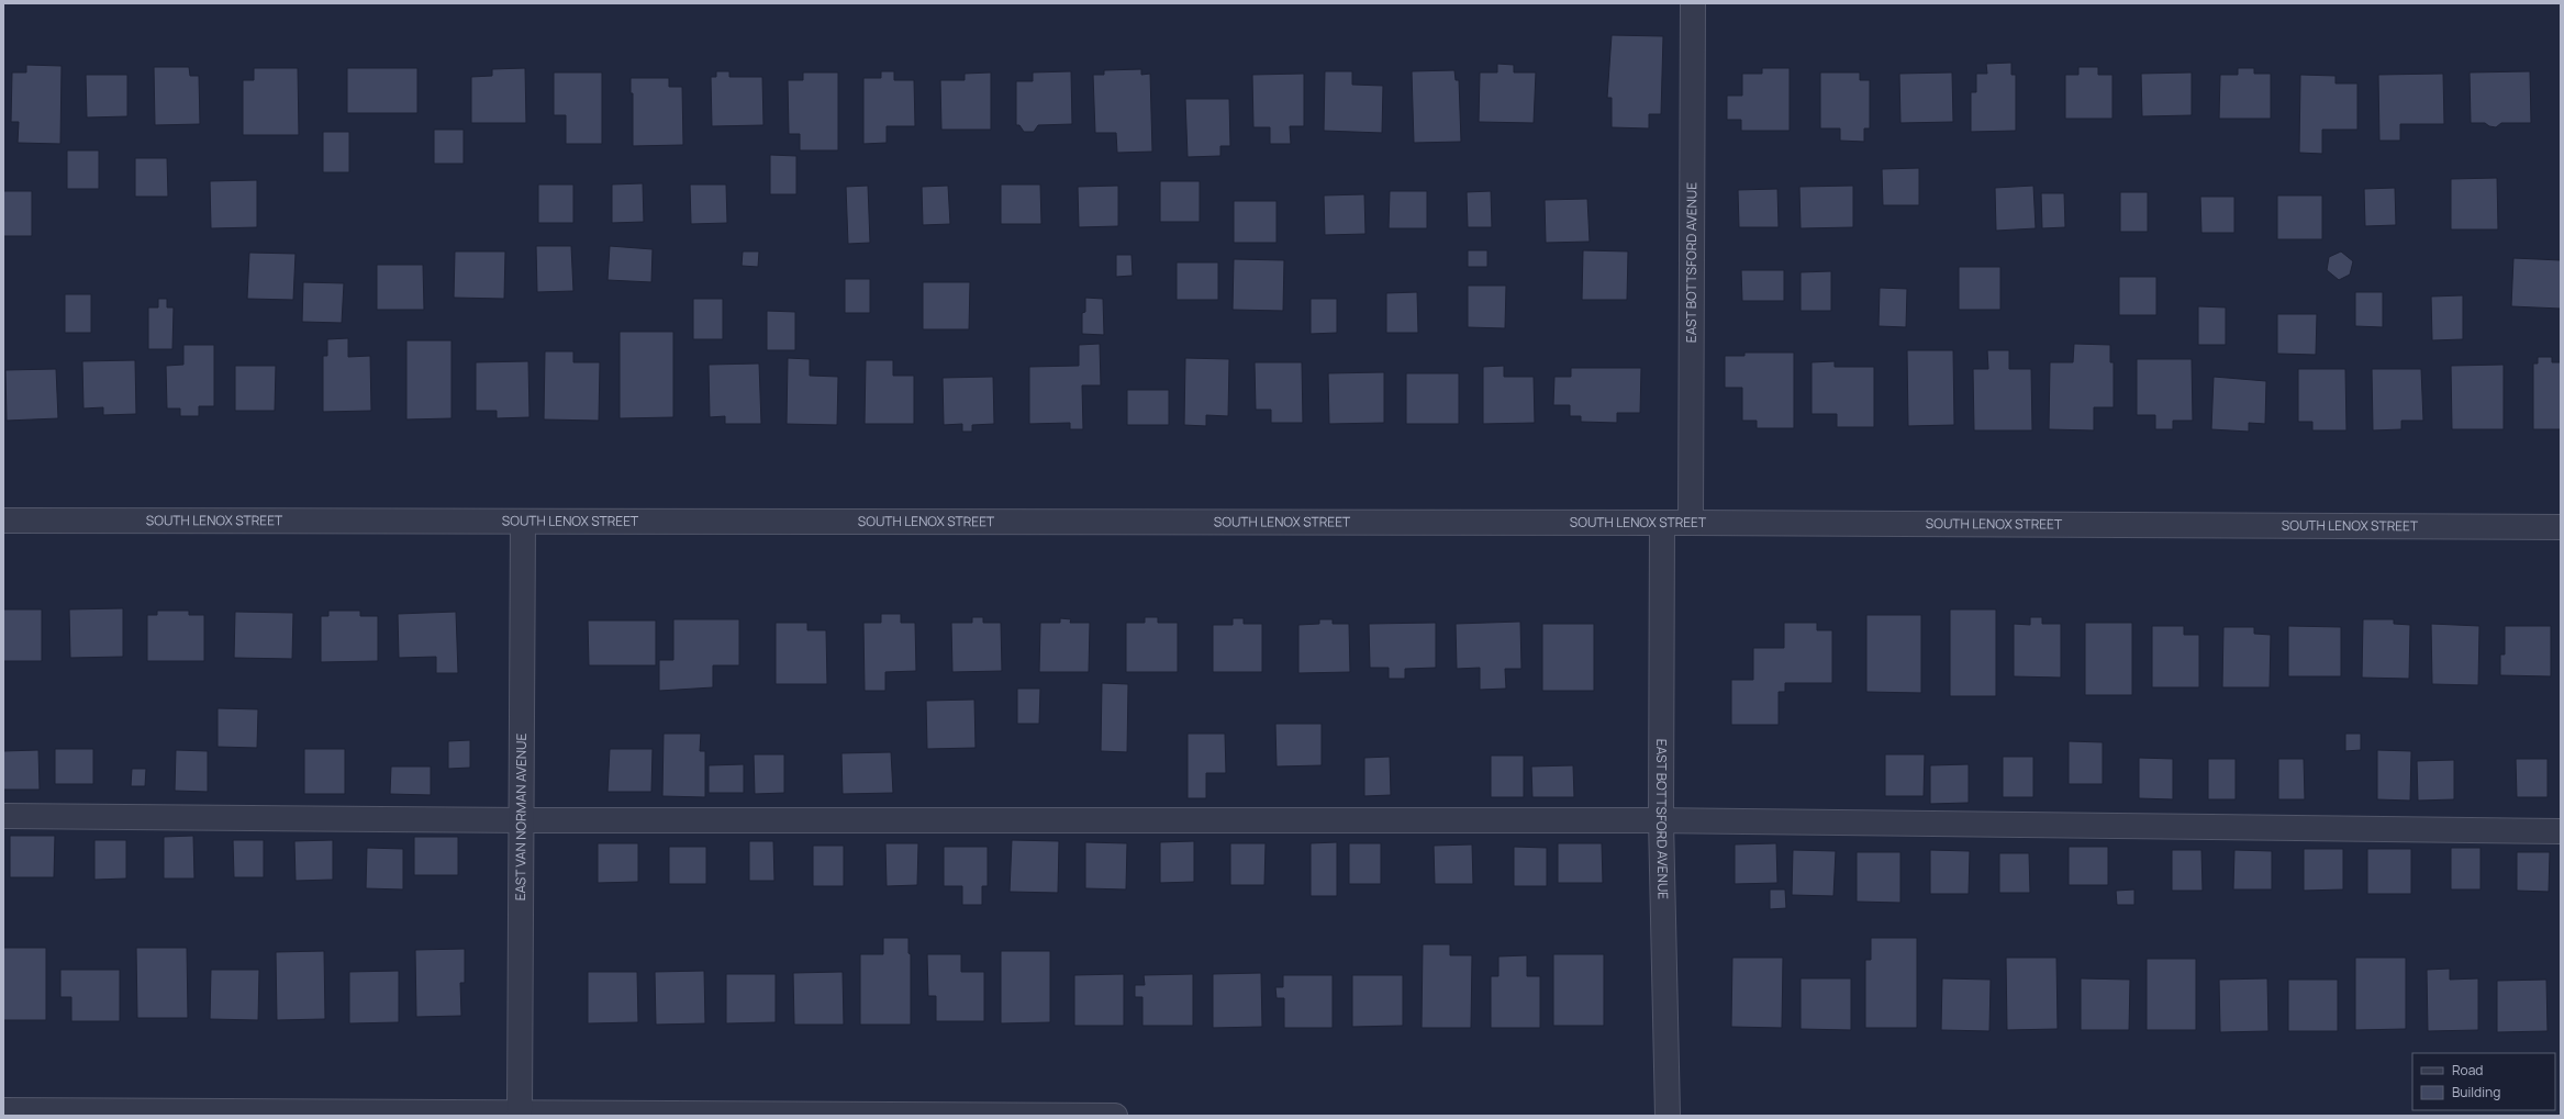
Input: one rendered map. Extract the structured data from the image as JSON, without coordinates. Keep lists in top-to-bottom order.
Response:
{
  "streets": {
    "street": ["EAST BOTTSFORD AVENUE", "SOUTH LENOX STREET", "EAST VAN NORMAN AVENUE"]
  },
  "crossings": [
    ["EAST BOTTSFORD AVENUE", "SOUTH LENOX STREET"],
    ["SOUTH LENOX STREET", "EAST VAN NORMAN AVENUE"]
  ],
  "legend": ["Road", "Building"]
}
